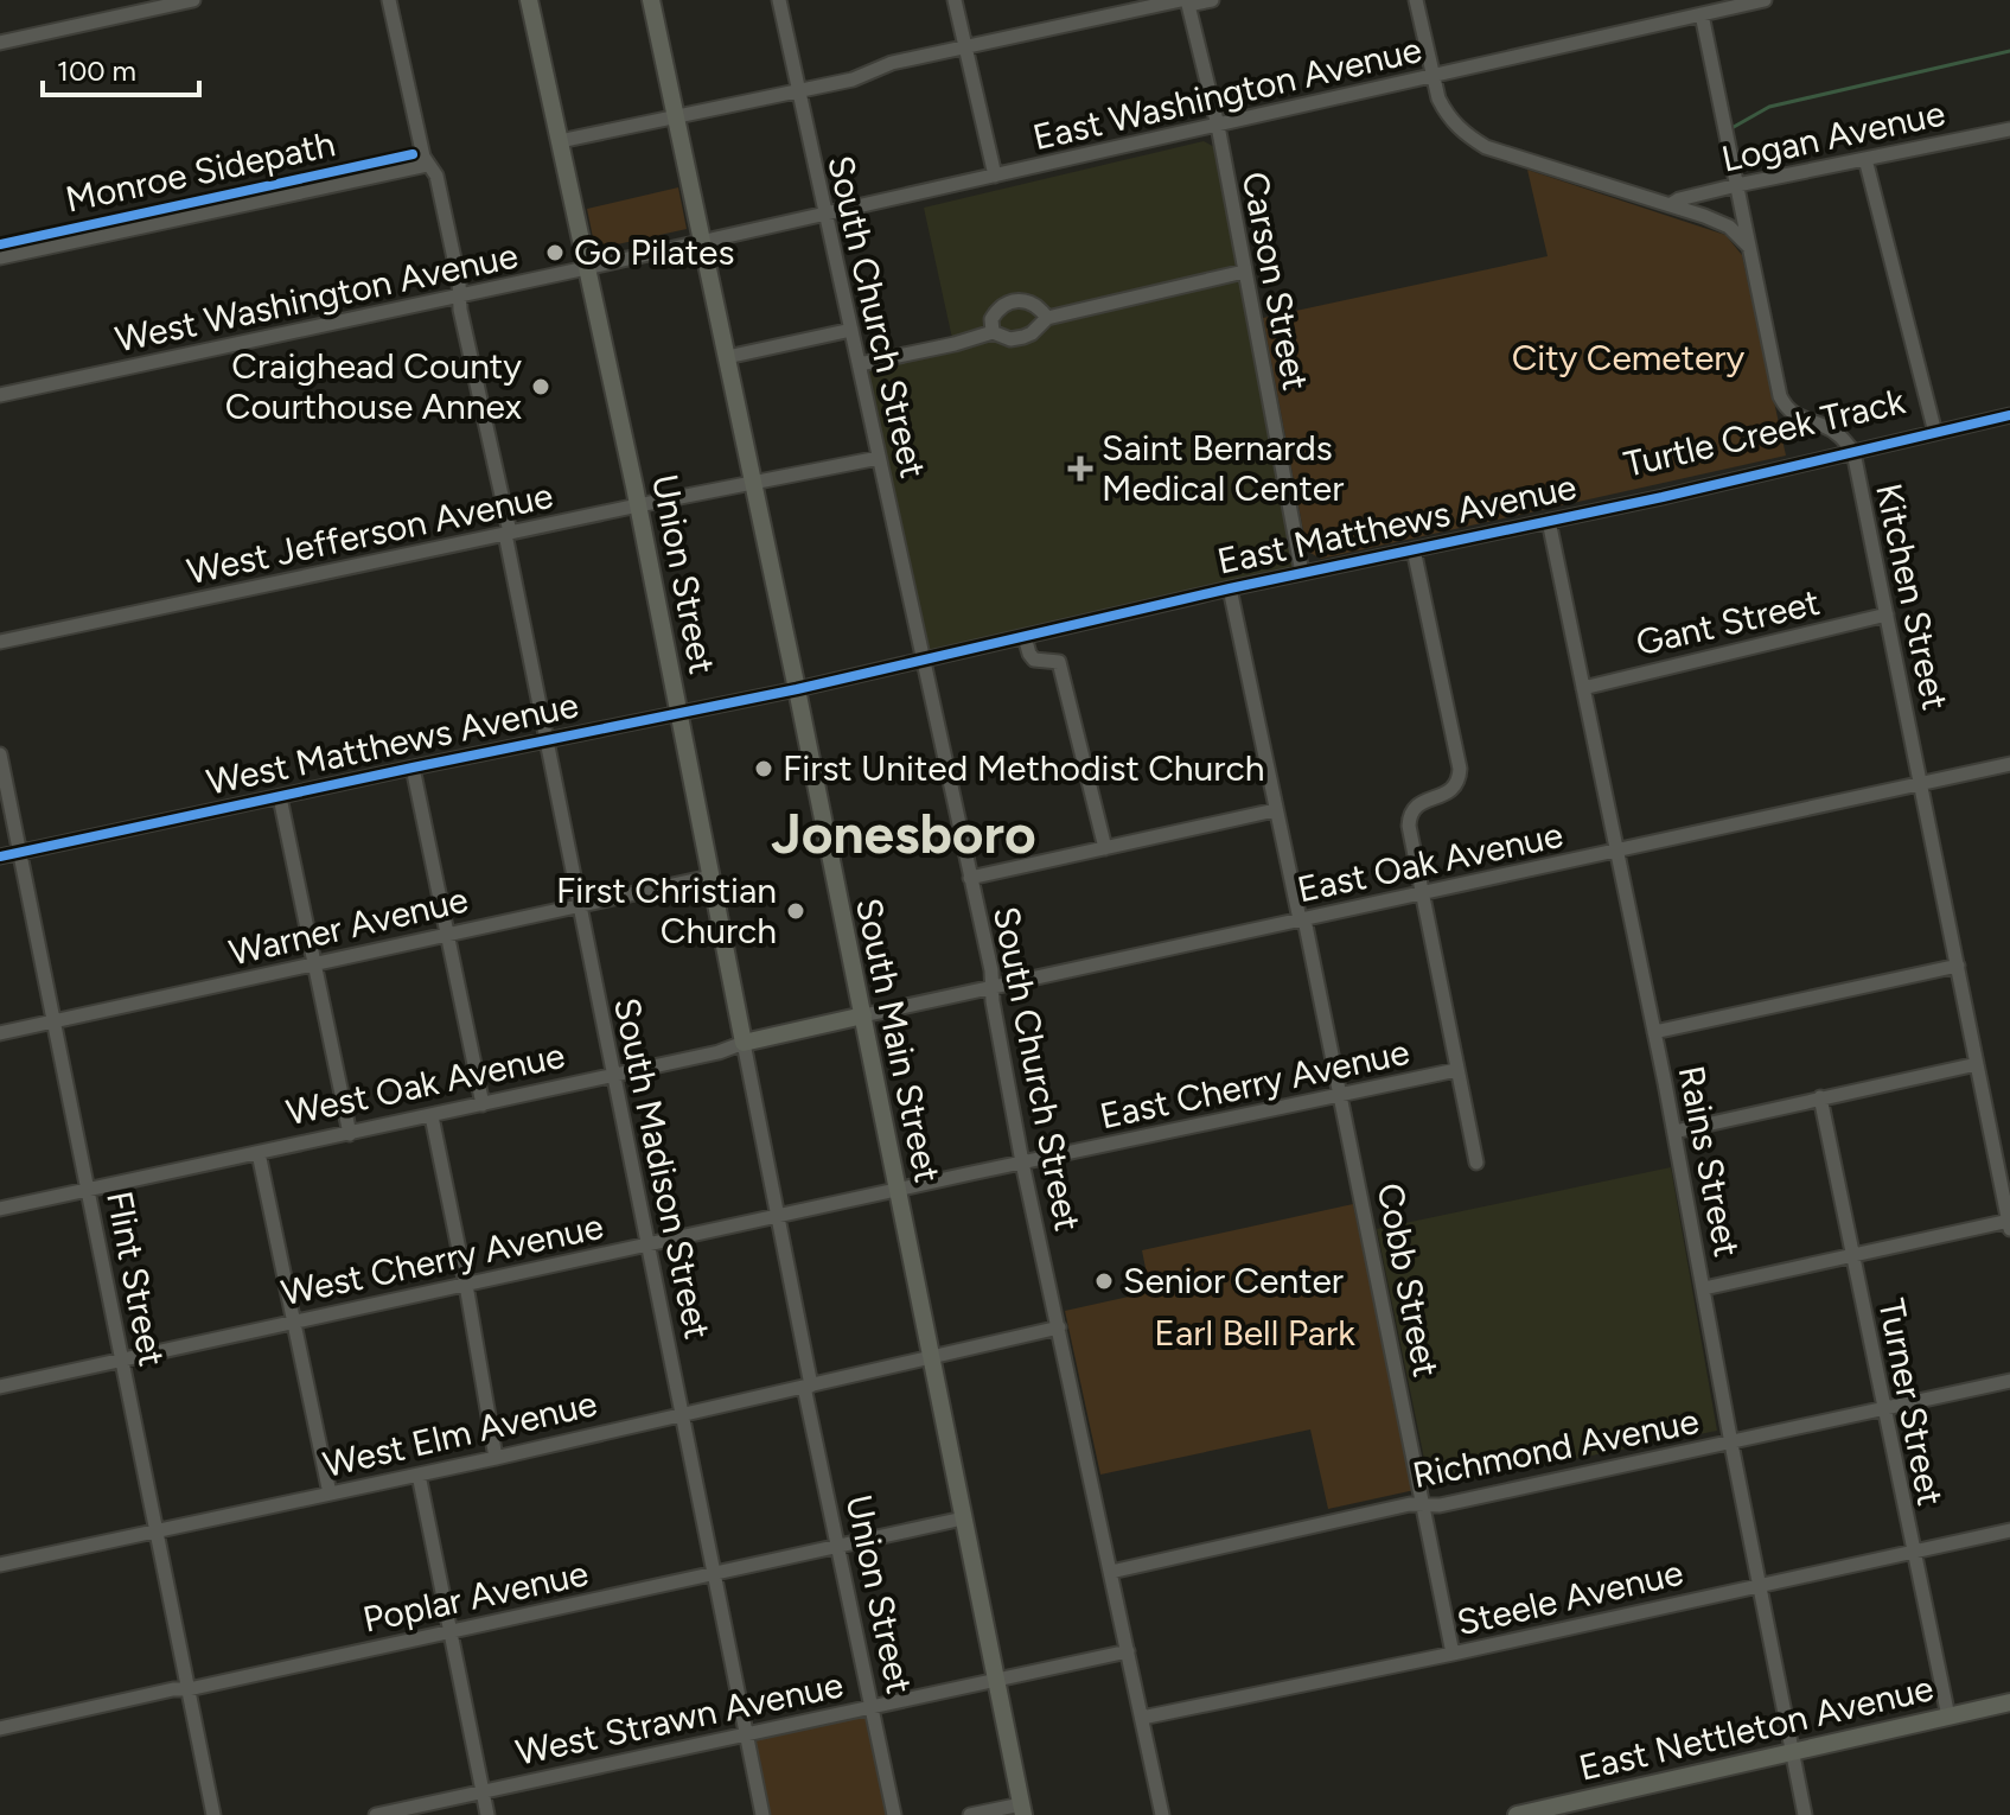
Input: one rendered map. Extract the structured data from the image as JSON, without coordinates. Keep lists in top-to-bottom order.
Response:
{
  "streets": {
    "main road": [
      "Union Street",
      "South Main Street",
      "West Oak Avenue",
      "East Nettleton Avenue"
    ],
    "street": [
      "East Washington Avenue",
      "Logan Avenue",
      "Carson Street",
      "West Washington Avenue",
      "South Church Street",
      "East Matthews Avenue",
      "West Jefferson Avenue",
      "Kitchen Street",
      "Gant Street",
      "West Matthews Avenue",
      "East Oak Avenue",
      "Warner Avenue",
      "East Cherry Avenue",
      "Rains Street",
      "South Madison Street",
      "West Cherry Avenue",
      "Flint Street",
      "Cobb Street",
      "Turner Street",
      "West Elm Avenue",
      "Richmond Avenue",
      "Poplar Avenue",
      "Steele Avenue",
      "West Strawn Avenue"
    ],
    "cycle path": ["Monroe Sidepath", "Turtle Creek Track"]
  },
  "crossings": [
    ["East Washington Avenue", "Carson Street"],
    ["East Washington Avenue", "West Washington Avenue"],
    ["East Washington Avenue", "South Church Street"],
    ["East Washington Avenue", "Kitchen Street"],
    ["East Washington Avenue", "South Main Street"],
    ["Logan Avenue", "Kitchen Street"],
    ["Carson Street", "East Matthews Avenue"],
    ["West Washington Avenue", "Union Street"],
    ["West Washington Avenue", "South Main Street"],
    ["West Washington Avenue", "South Madison Street"],
    ["South Church Street", "East Matthews Avenue"],
    ["South Church Street", "West Jefferson Avenue"],
    ["South Church Street", "East Oak Avenue"],
    ["South Church Street", "East Cherry Avenue"],
    ["South Church Street", "West Elm Avenue"],
    ["South Church Street", "Richmond Avenue"],
    ["South Church Street", "Steele Avenue"],
    ["South Church Street", "West Strawn Avenue"],
    ["East Matthews Avenue", "Kitchen Street"],
    ["East Matthews Avenue", "West Matthews Avenue"],
    ["East Matthews Avenue", "South Main Street"],
    ["East Matthews Avenue", "Rains Street"],
    ["East Matthews Avenue", "Cobb Street"],
    ["West Jefferson Avenue", "Union Street"],
    ["West Jefferson Avenue", "South Main Street"],
    ["West Jefferson Avenue", "South Madison Street"],
    ["Union Street", "West Matthews Avenue"],
    ["Union Street", "Warner Avenue"],
    ["Union Street", "West Oak Avenue"],
    ["Union Street", "West Cherry Avenue"],
    ["Union Street", "West Elm Avenue"],
    ["Union Street", "Poplar Avenue"],
    ["Union Street", "West Strawn Avenue"],
    ["Kitchen Street", "Gant Street"],
    ["Kitchen Street", "East Oak Avenue"],
    ["Gant Street", "Rains Street"],
    ["West Matthews Avenue", "South Main Street"],
    ["West Matthews Avenue", "South Madison Street"],
    ["West Matthews Avenue", "Flint Street"],
    ["East Oak Avenue", "South Main Street"],
    ["East Oak Avenue", "West Oak Avenue"],
    ["East Oak Avenue", "Rains Street"],
    ["East Oak Avenue", "Cobb Street"],
    ["Warner Avenue", "South Madison Street"],
    ["Warner Avenue", "Flint Street"],
    ["South Main Street", "West Oak Avenue"],
    ["South Main Street", "East Cherry Avenue"],
    ["South Main Street", "West Cherry Avenue"],
    ["South Main Street", "West Elm Avenue"],
    ["South Main Street", "Poplar Avenue"],
    ["South Main Street", "West Strawn Avenue"],
    ["West Oak Avenue", "South Madison Street"],
    ["West Oak Avenue", "Flint Street"],
    ["East Cherry Avenue", "West Cherry Avenue"],
    ["East Cherry Avenue", "Cobb Street"],
    ["Rains Street", "Richmond Avenue"],
    ["Rains Street", "Steele Avenue"],
    ["Rains Street", "East Nettleton Avenue"],
    ["South Madison Street", "West Cherry Avenue"],
    ["South Madison Street", "West Elm Avenue"],
    ["South Madison Street", "Poplar Avenue"],
    ["South Madison Street", "West Strawn Avenue"],
    ["West Cherry Avenue", "Flint Street"],
    ["Flint Street", "West Elm Avenue"],
    ["Flint Street", "Poplar Avenue"],
    ["Cobb Street", "Richmond Avenue"],
    ["Cobb Street", "Steele Avenue"],
    ["Turner Street", "Richmond Avenue"],
    ["Turner Street", "Steele Avenue"],
    ["Turner Street", "East Nettleton Avenue"]
  ],
  "districts": ["Jonesboro"],
  "parks": ["City Cemetery", "Earl Bell Park"],
  "places": {
    "other": [
      "Go Pilates",
      "Craighead County Courthouse Annex",
      "First United Methodist Church",
      "First Christian Church",
      "Senior Center"
    ],
    "health": ["Saint Bernards Medical Center"]
  },
  "scale_bar": "100 m"
}
